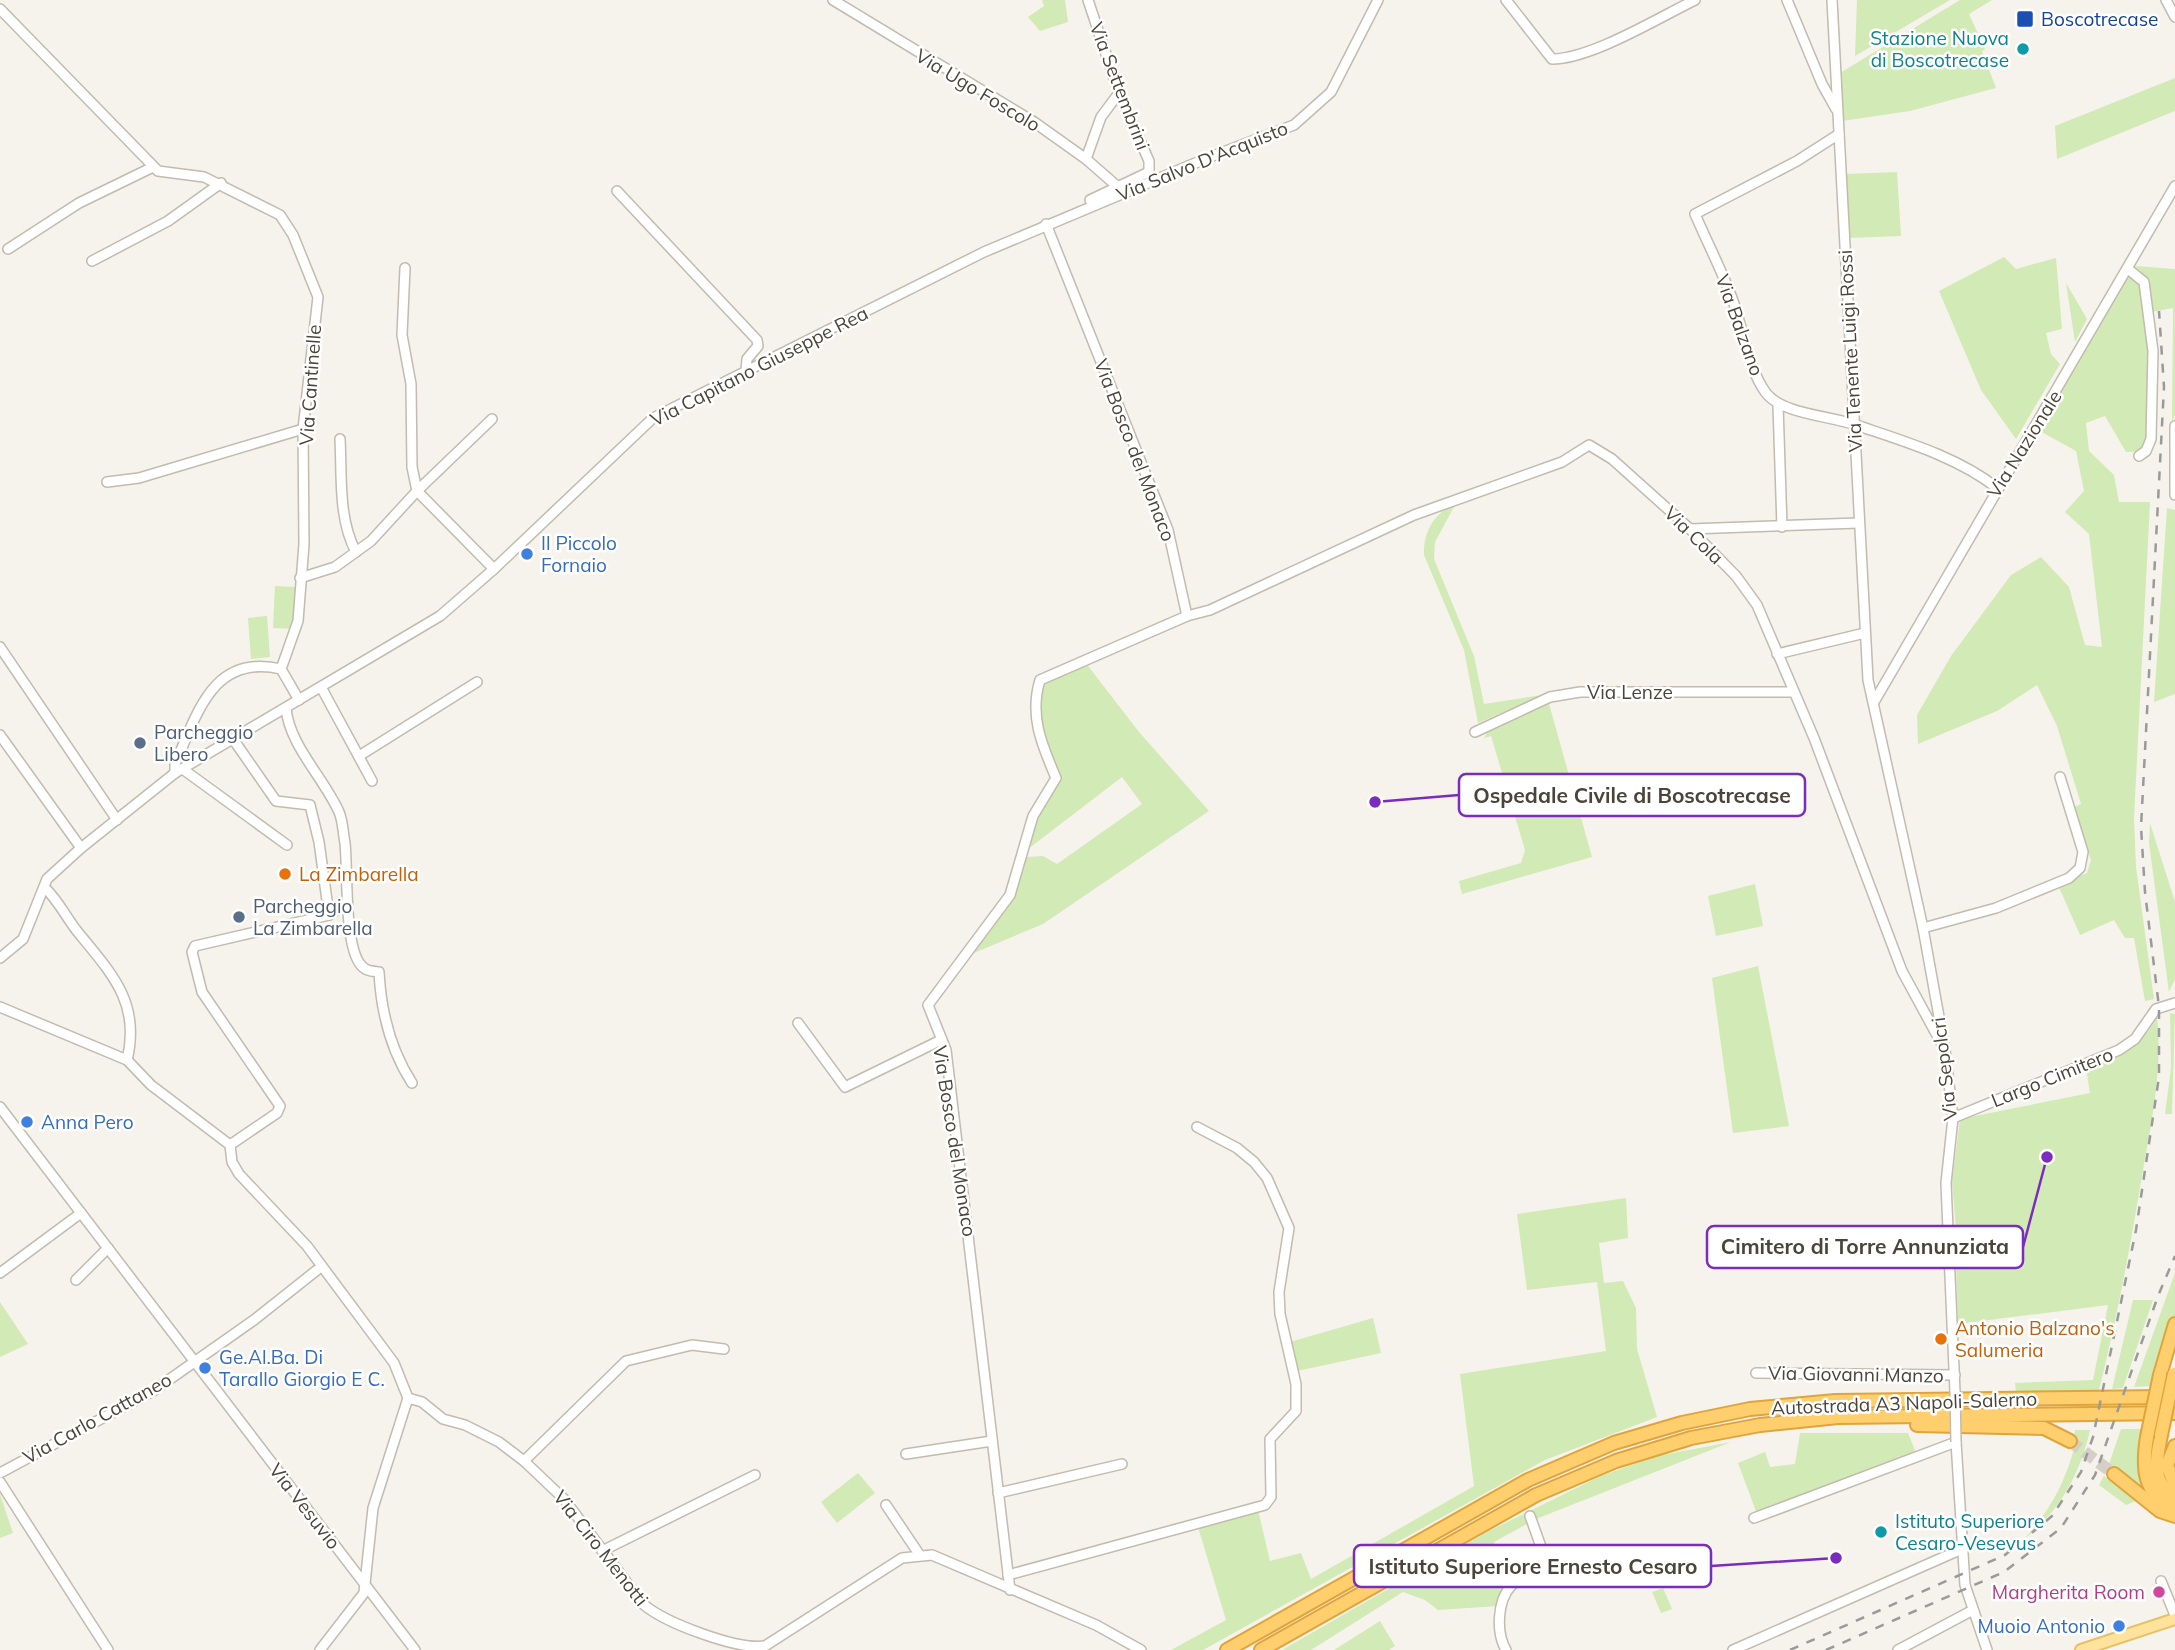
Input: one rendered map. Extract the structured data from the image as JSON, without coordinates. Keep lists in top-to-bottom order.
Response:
{
  "streets": {
    "highway": ["Autostrada A3 Napoli-Salerno"],
    "street": [
      "Via Settembrini",
      "Via Ugo Foscolo",
      "Via Salvo D'Acquisto",
      "Via Balzano",
      "Via Tenente Luigi Rossi",
      "Via Capitano Giuseppe Rea",
      "Via Cantinelle",
      "Via Nazionale",
      "Via Bosco del Monaco",
      "Via Cola",
      "Via Lenze",
      "Via Sepolcri",
      "Largo Cimitero",
      "Via Giovanni Manzo",
      "Via Carlo Cattaneo",
      "Via Vesuvio",
      "Via Ciro Menotti"
    ]
  },
  "crossings": [
    ["Via Salvo D'Acquisto", "Via Capitano Giuseppe Rea"],
    ["Via Salvo D'Acquisto", "Via Bosco del Monaco"],
    ["Via Balzano", "Via Tenente Luigi Rossi"],
    ["Via Tenente Luigi Rossi", "Via Nazionale"],
    ["Via Tenente Luigi Rossi", "Via Sepolcri"],
    ["Via Capitano Giuseppe Rea", "Via Bosco del Monaco"],
    ["Via Nazionale", "Via Sepolcri"],
    ["Via Bosco del Monaco", "Via Cola"],
    ["Via Cola", "Via Lenze"],
    ["Via Cola", "Via Sepolcri"],
    ["Via Sepolcri", "Largo Cimitero"],
    ["Via Sepolcri", "Via Giovanni Manzo"],
    ["Via Carlo Cattaneo", "Via Vesuvio"]
  ],
  "places": {
    "transit": ["Boscotrecase"],
    "other": [
      "Stazione Nuova di Boscotrecase",
      "Il Piccolo Fornaio",
      "Parcheggio Libero",
      "Ospedale Civile di Boscotrecase",
      "La Zimbarella",
      "Parcheggio La Zimbarella",
      "Anna Pero",
      "Cimitero di Torre Annunziata",
      "Antonio Balzano's Salumeria",
      "Ge.Al.Ba. Di Tarallo Giorgio E C.",
      "Istituto Superiore Cesaro-Vesevus",
      "Istituto Superiore Ernesto Cesaro",
      "Margherita Room",
      "Muoio Antonio"
    ]
  }
}
